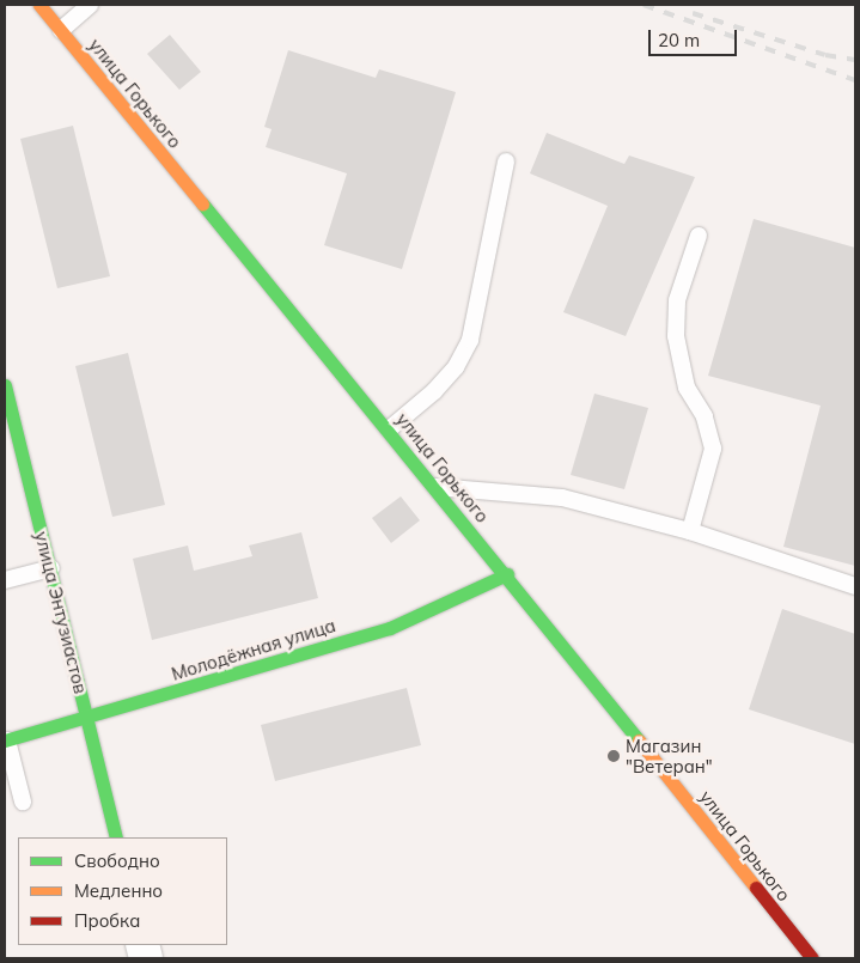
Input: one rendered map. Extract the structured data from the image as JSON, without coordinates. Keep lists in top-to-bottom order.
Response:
{
  "streets": {
    "main road": ["улица Горького", "улица Энтузиастов", "Молодёжная улица"]
  },
  "crossings": [
    ["улица Горького", "Молодёжная улица"],
    ["улица Энтузиастов", "Молодёжная улица"]
  ],
  "places": ["Магазин \"Ветеран\""],
  "legend": ["Свободно", "Медленно", "Пробка"],
  "scale_bar": "20 m"
}
